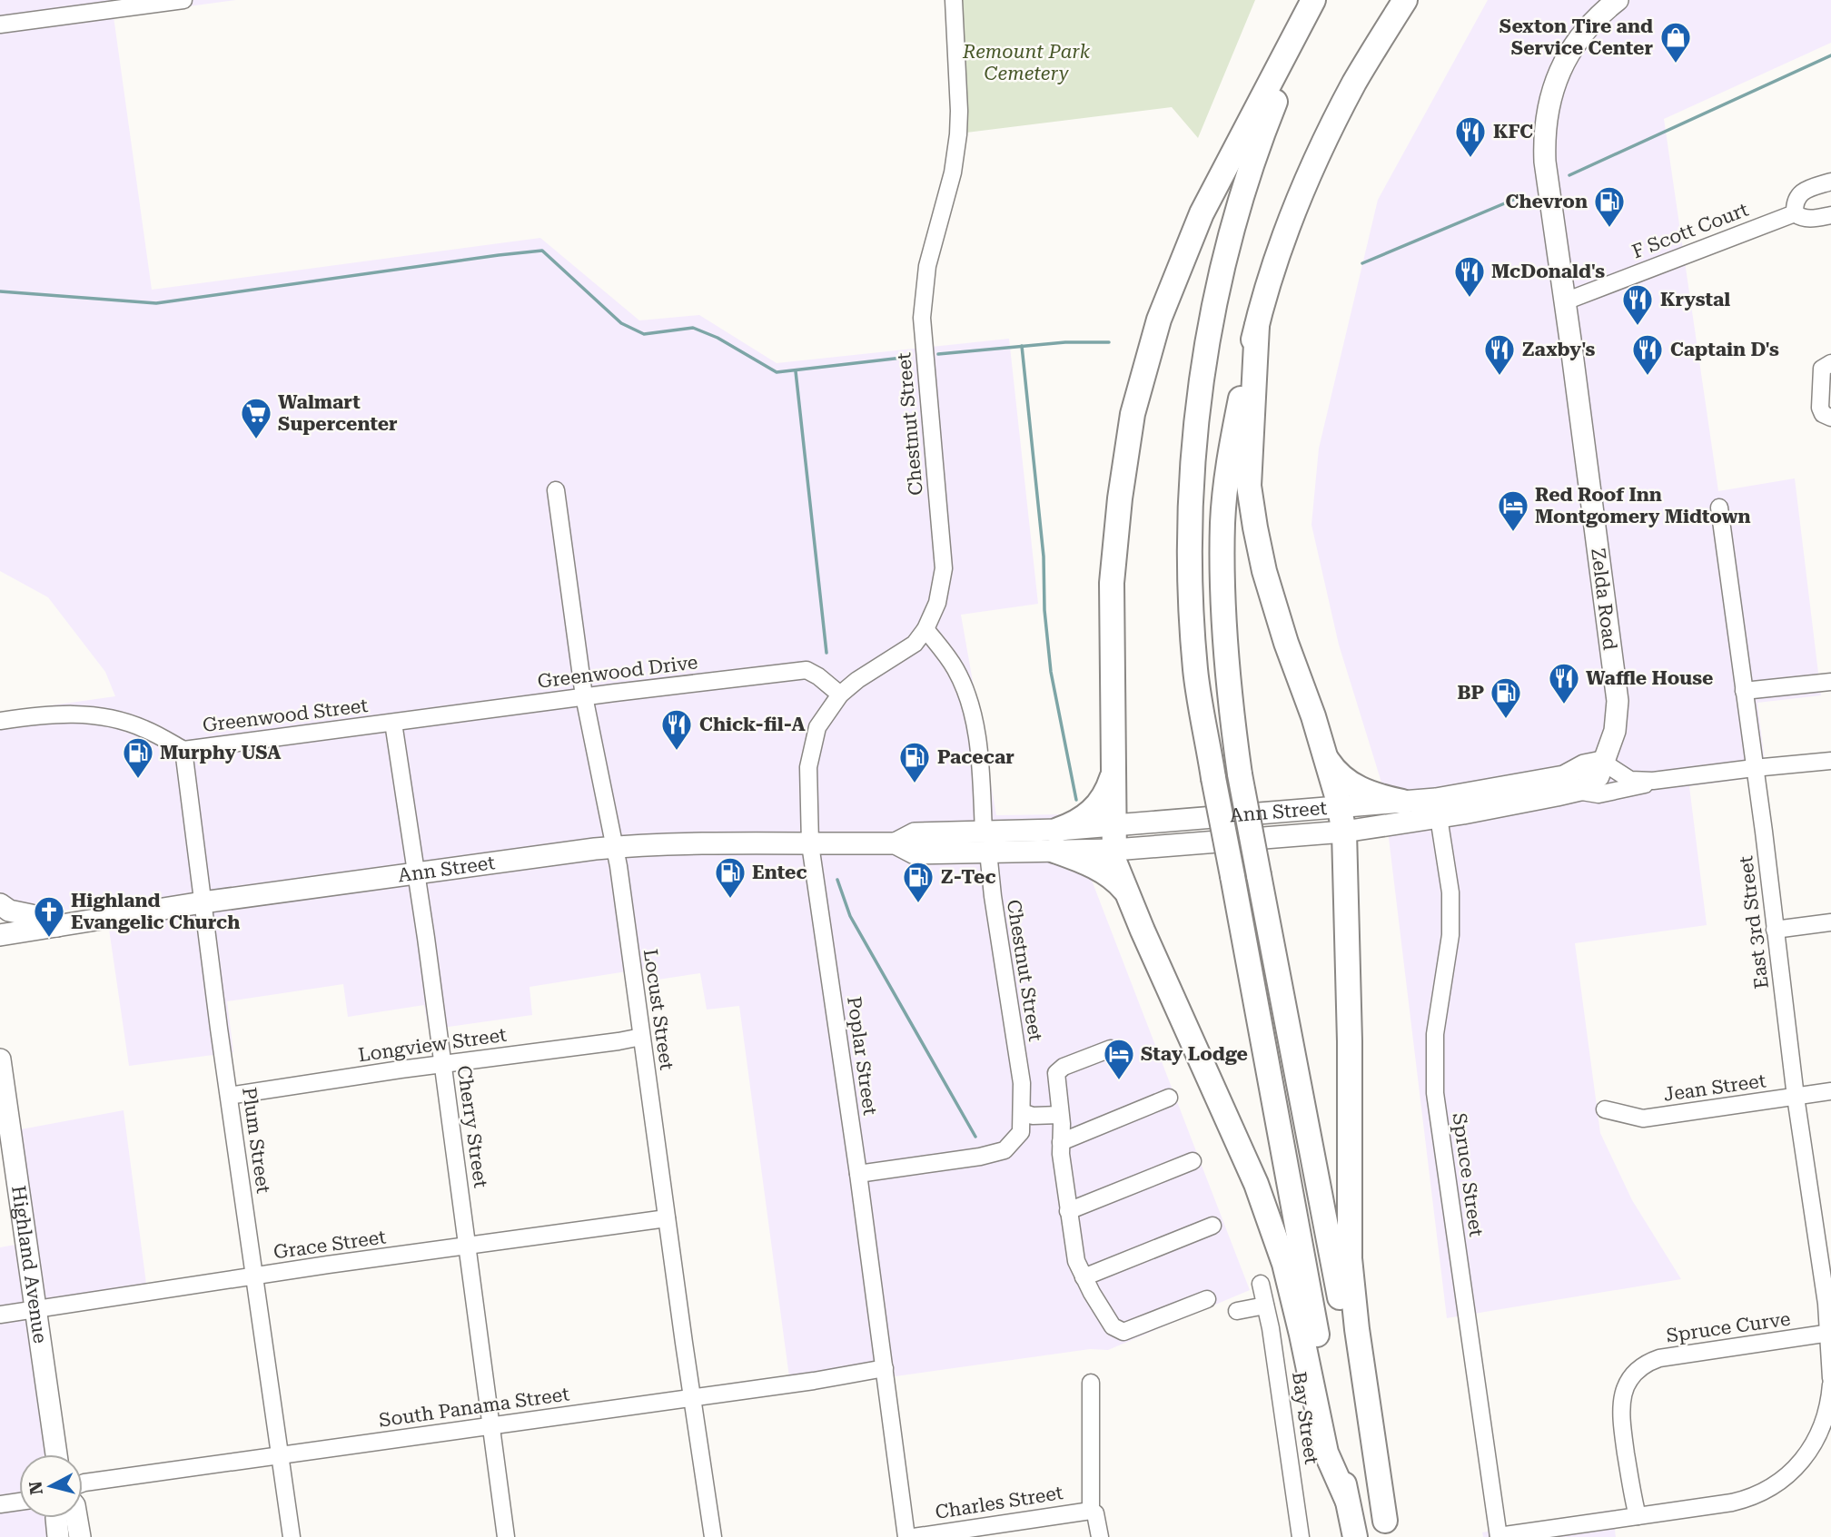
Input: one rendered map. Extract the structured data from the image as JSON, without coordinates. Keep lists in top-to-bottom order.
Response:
{
  "streets": {
    "main road": ["Zelda Road", "Ann Street", "Highland Avenue"],
    "street": [
      "F Scott Court",
      "Chestnut Street",
      "Greenwood Drive",
      "Greenwood Street",
      "East 3rd Street",
      "Locust Street",
      "Longview Street",
      "Poplar Street",
      "Jean Street",
      "Cherry Street",
      "Plum Street",
      "Spruce Street",
      "Grace Street",
      "Spruce Curve",
      "South Panama Street",
      "Bay Street",
      "Charles Street"
    ]
  },
  "crossings": [
    ["F Scott Court", "Zelda Road"],
    ["Chestnut Street", "Ann Street"],
    ["Chestnut Street", "Poplar Street"],
    ["Zelda Road", "Ann Street"],
    ["Greenwood Drive", "Greenwood Street"],
    ["Greenwood Drive", "Locust Street"],
    ["Greenwood Drive", "Poplar Street"],
    ["Greenwood Drive", "Cherry Street"],
    ["Greenwood Street", "Cherry Street"],
    ["Greenwood Street", "Plum Street"],
    ["Ann Street", "East 3rd Street"],
    ["Ann Street", "Locust Street"],
    ["Ann Street", "Poplar Street"],
    ["Ann Street", "Cherry Street"],
    ["Ann Street", "Plum Street"],
    ["Ann Street", "Spruce Street"],
    ["East 3rd Street", "Jean Street"],
    ["East 3rd Street", "Spruce Curve"],
    ["Locust Street", "Longview Street"],
    ["Locust Street", "Grace Street"],
    ["Locust Street", "South Panama Street"],
    ["Longview Street", "Cherry Street"],
    ["Longview Street", "Plum Street"],
    ["Poplar Street", "South Panama Street"],
    ["Cherry Street", "Grace Street"],
    ["Cherry Street", "South Panama Street"],
    ["Plum Street", "Grace Street"],
    ["Plum Street", "South Panama Street"],
    ["Grace Street", "Highland Avenue"]
  ],
  "parks": ["Remount Park Cemetery"],
  "places": {
    "shop": ["Sexton Tire and Service Center"],
    "restaurant": [
      "KFC",
      "McDonald's",
      "Krystal",
      "Zaxby's",
      "Captain D's",
      "Waffle House",
      "Chick-fil-A"
    ],
    "fuel station": [
      "Chevron",
      "BP",
      "Murphy USA",
      "Pacecar",
      "Entec",
      "Z-Tec"
    ],
    "supermarket": ["Walmart Supercenter"],
    "hotel": ["Red Roof Inn Montgomery Midtown", "Stay Lodge"],
    "church": ["Highland Evangelic Church"]
  },
  "north": "left"
}
